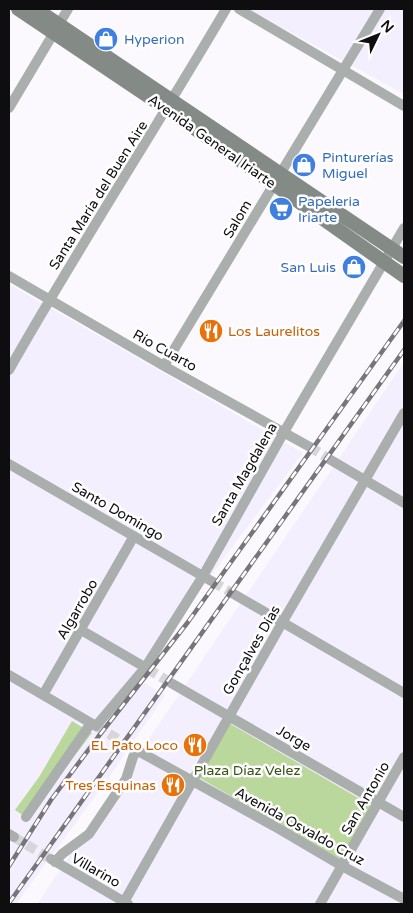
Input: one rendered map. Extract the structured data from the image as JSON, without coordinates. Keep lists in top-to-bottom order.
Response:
{
  "streets": {
    "main road": ["Avenida General Iriarte"],
    "street": [
      "Santa María del Buen Aire",
      "Salom",
      "Río Cuarto",
      "Santa Magdalena",
      "Santo Domingo",
      "Algarrobo",
      "Gonçalves Días",
      "Jorge",
      "San Antonio",
      "Avenida Osvaldo Cruz",
      "Villarino"
    ]
  },
  "crossings": [
    ["Avenida General Iriarte", "Santa María del Buen Aire"],
    ["Avenida General Iriarte", "Salom"],
    ["Avenida General Iriarte", "Santa Magdalena"],
    ["Santa María del Buen Aire", "Río Cuarto"],
    ["Salom", "Río Cuarto"],
    ["Río Cuarto", "Santa Magdalena"],
    ["Santa Magdalena", "Santo Domingo"],
    ["Santo Domingo", "Algarrobo"],
    ["Gonçalves Días", "Jorge"],
    ["Gonçalves Días", "Avenida Osvaldo Cruz"],
    ["Gonçalves Días", "Villarino"],
    ["Jorge", "San Antonio"],
    ["San Antonio", "Avenida Osvaldo Cruz"],
    ["Avenida Osvaldo Cruz", "Villarino"]
  ],
  "parks": ["Plaza Díaz Velez"],
  "places": {
    "shop": ["Hyperion", "Pinturerías Miguel", "San Luis"],
    "supermarket": ["Papeleria Iriarte"],
    "restaurant": ["Los Laurelitos", "EL Pato Loco", "Tres Esquinas"]
  },
  "north": "top right"
}
